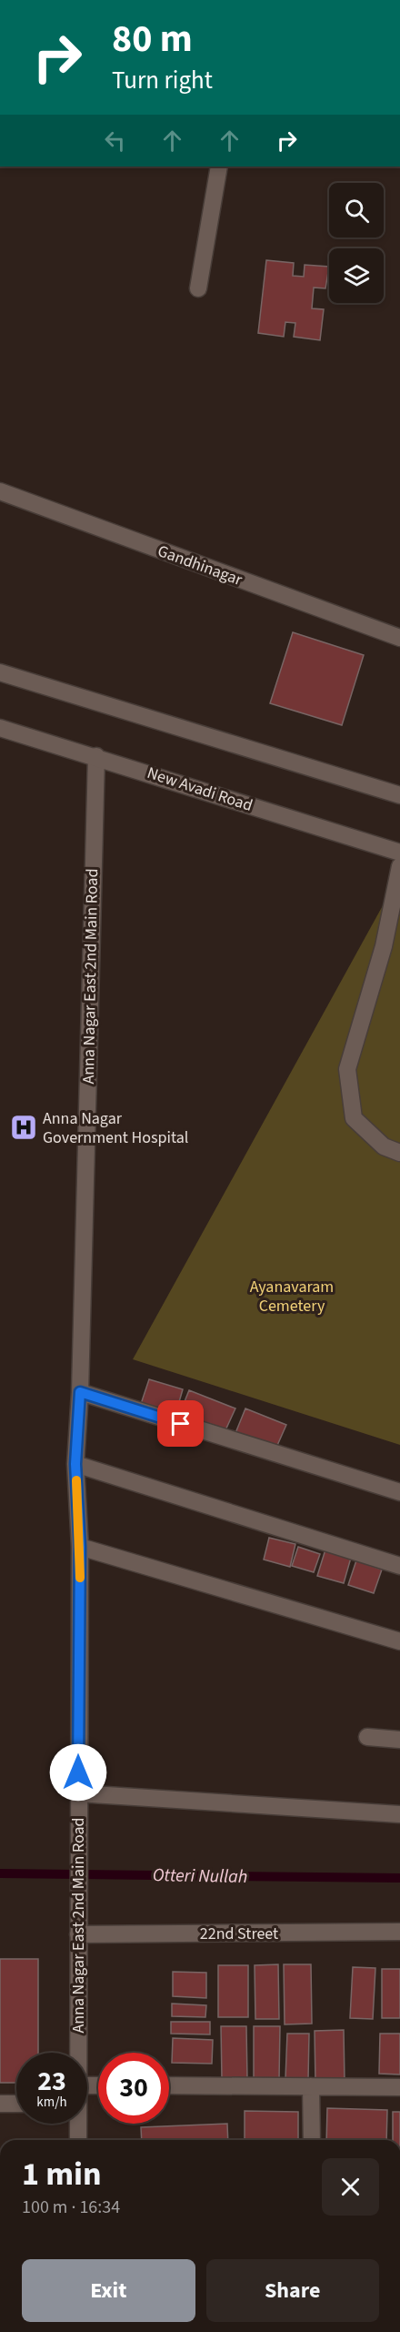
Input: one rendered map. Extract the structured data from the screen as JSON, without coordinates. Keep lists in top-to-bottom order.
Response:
{
  "streets": {
    "street": [
      "Gandhinagar",
      "New Avadi Road",
      "Anna Nagar East 2nd Main Road",
      "22nd Street"
    ]
  },
  "crossings": [
    ["New Avadi Road", "Anna Nagar East 2nd Main Road"],
    ["Anna Nagar East 2nd Main Road", "22nd Street"]
  ],
  "water": ["Otteri Nullah"],
  "parks": ["Ayanavaram Cemetery"],
  "places": {
    "hospital": ["Anna Nagar Government Hospital"]
  },
  "page": {
    "turn": ["80 m", "Turn right"],
    "speed": "23 km/h",
    "limit": "30",
    "heading": ["1 min", "100 m · 16:34"],
    "buttons": ["Exit", "Share"]
  }
}
